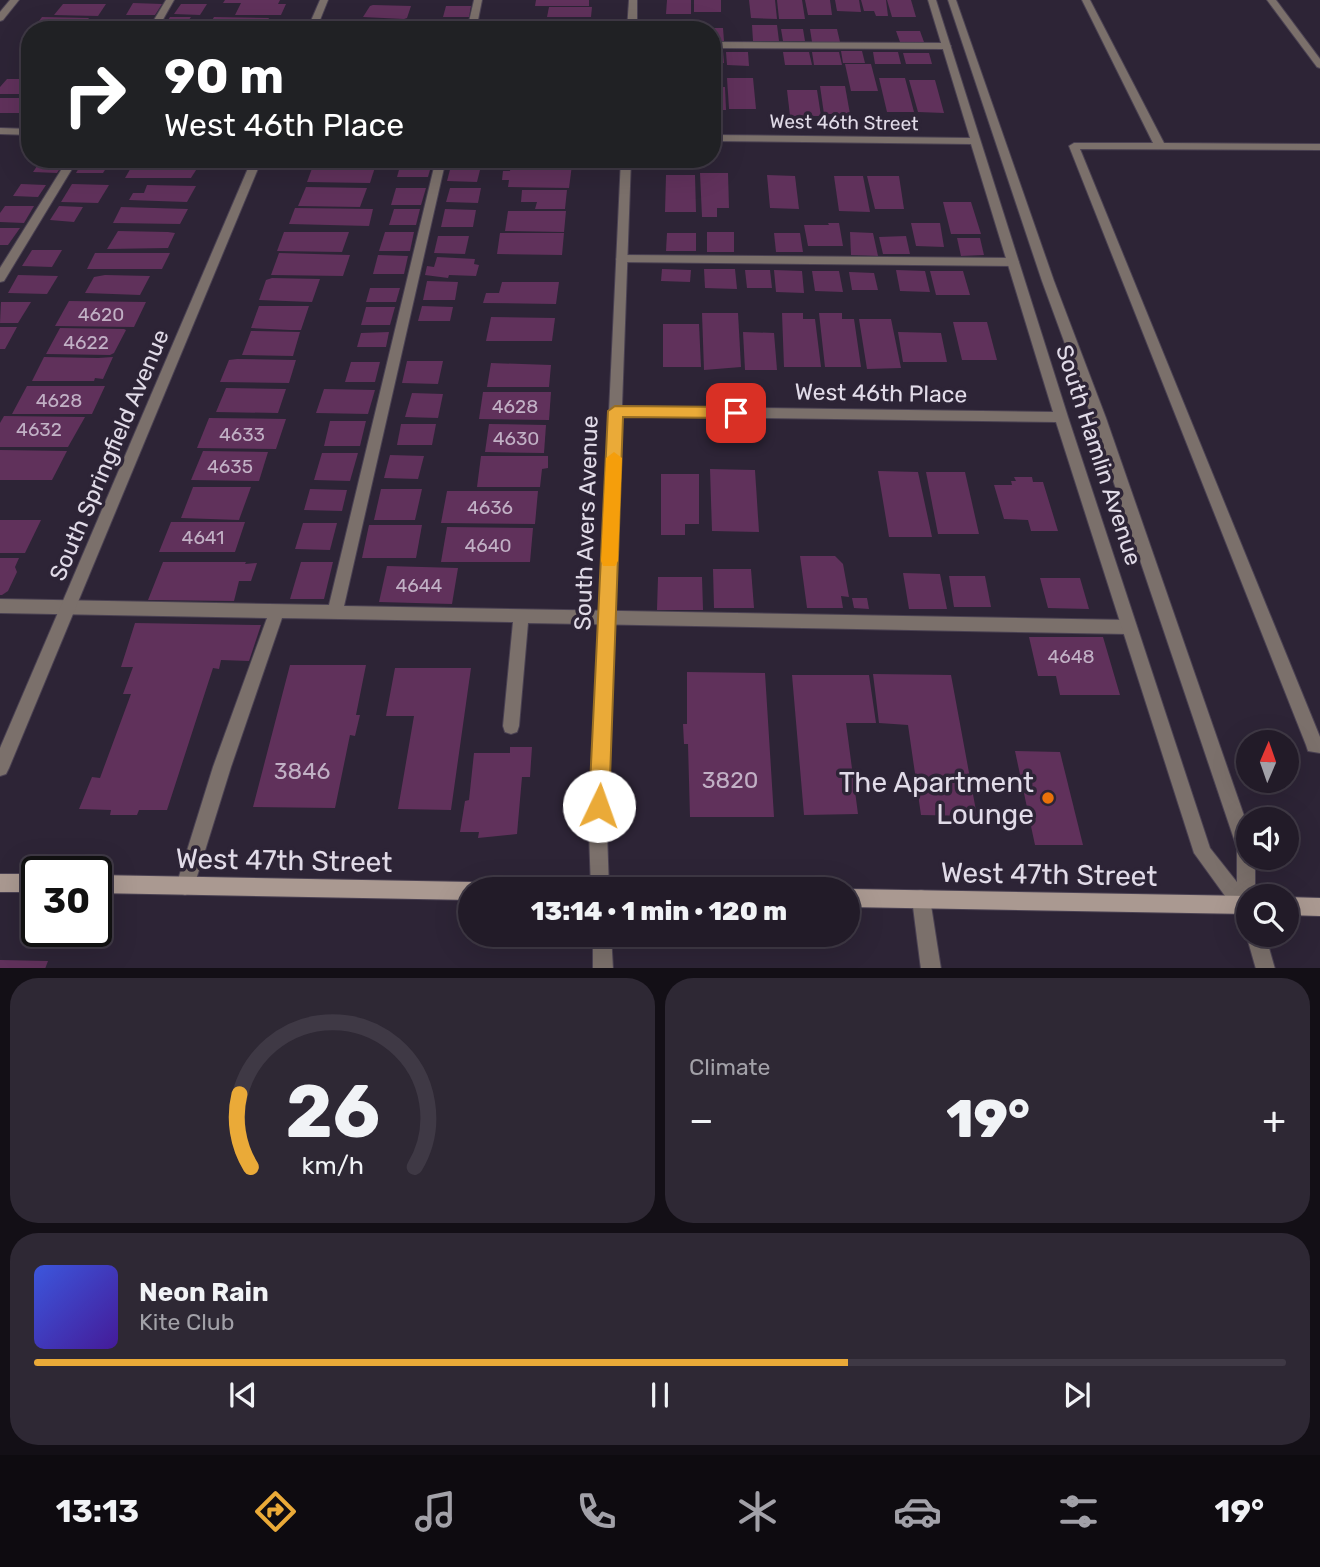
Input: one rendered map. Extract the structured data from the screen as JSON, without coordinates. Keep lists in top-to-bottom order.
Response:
{
  "streets": {
    "main road": ["West 47th Street"],
    "street": [
      "West 46th Street",
      "West 46th Place",
      "South Springfield Avenue",
      "South Hamlin Avenue",
      "South Avers Avenue"
    ]
  },
  "crossings": [
    ["West 46th Street", "South Hamlin Avenue"],
    ["West 46th Place", "South Hamlin Avenue"],
    ["West 46th Place", "South Avers Avenue"]
  ],
  "places": ["The Apartment Lounge"],
  "house_numbers": [
    "4620",
    "4622",
    "4628",
    "4628",
    "4632",
    "4633",
    "4630",
    "4635",
    "4636",
    "4641",
    "4640",
    "4644",
    "4648",
    "3846",
    "3820"
  ],
  "north": "top",
  "page": {
    "turn": ["90 m", "West 46th Place"],
    "limit": "30",
    "trip": "13:14 · 1 min · 120 m",
    "tile": "Climate",
    "heat": ["−", "19°", "+"],
    "song": ["Neon Rain", "Kite Club"],
    "tabs": ["13:13", "19°"],
    "gauge": ["26", "km/h"]
  }
}
